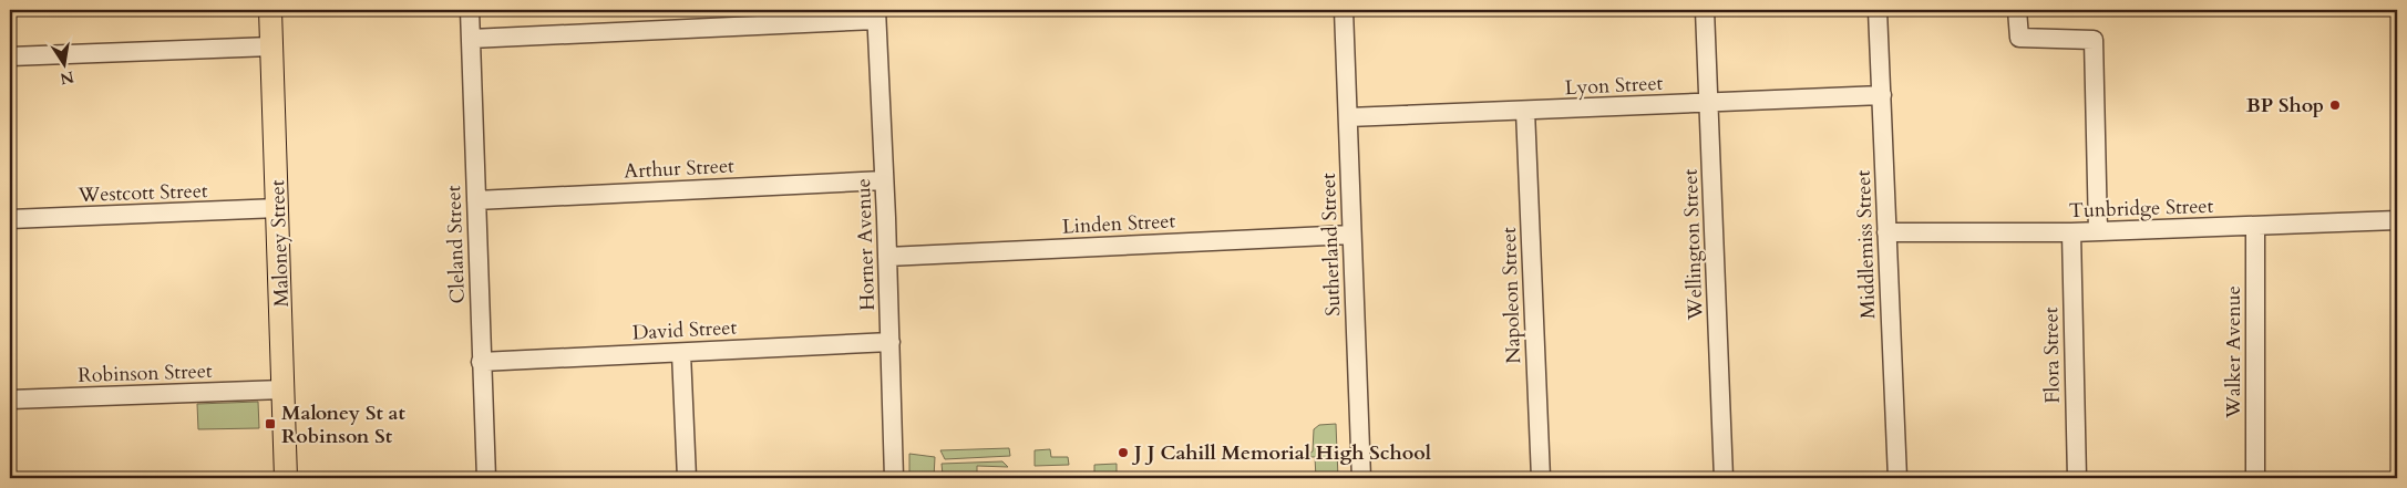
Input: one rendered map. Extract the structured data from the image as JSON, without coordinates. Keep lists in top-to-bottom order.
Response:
{
  "streets": {
    "main road": ["Maloney Street"],
    "street": [
      "Lyon Street",
      "Arthur Street",
      "Westcott Street",
      "Tunbridge Street",
      "Linden Street",
      "Cleland Street",
      "Horner Avenue",
      "Sutherland Street",
      "Wellington Street",
      "Middlemiss Street",
      "Napoleon Street",
      "David Street",
      "Walker Avenue",
      "Flora Street",
      "Robinson Street"
    ]
  },
  "crossings": [
    ["Lyon Street", "Sutherland Street"],
    ["Lyon Street", "Wellington Street"],
    ["Lyon Street", "Middlemiss Street"],
    ["Lyon Street", "Napoleon Street"],
    ["Arthur Street", "Cleland Street"],
    ["Arthur Street", "Horner Avenue"],
    ["Westcott Street", "Maloney Street"],
    ["Tunbridge Street", "Middlemiss Street"],
    ["Tunbridge Street", "Walker Avenue"],
    ["Tunbridge Street", "Flora Street"],
    ["Linden Street", "Horner Avenue"],
    ["Linden Street", "Sutherland Street"],
    ["Maloney Street", "Robinson Street"],
    ["Cleland Street", "David Street"],
    ["Horner Avenue", "David Street"]
  ],
  "places": {
    "other": ["BP Shop", "J J Cahill Memorial High School"],
    "transit": ["Maloney St at Robinson St"]
  },
  "north": "bottom"
}
